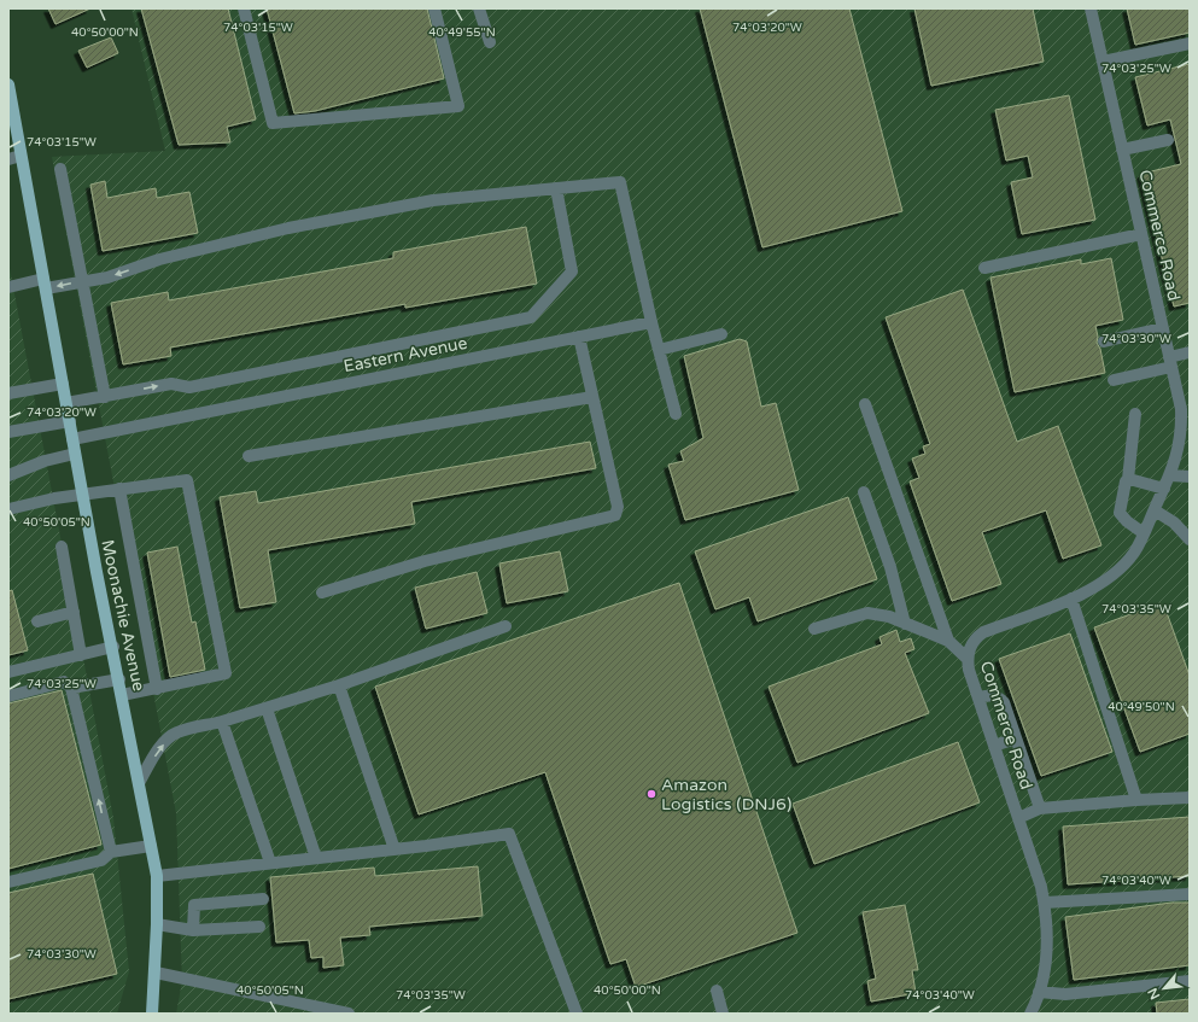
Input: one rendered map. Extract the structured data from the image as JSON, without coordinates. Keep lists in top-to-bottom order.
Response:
{
  "streets": {
    "main road": ["Moonachie Avenue"],
    "street": ["Commerce Road", "Eastern Avenue"]
  },
  "crossings": [
    ["Eastern Avenue", "Moonachie Avenue"]
  ],
  "places": ["Amazon Logistics (DNJ6)"],
  "north": "bottom left",
  "coordinates": [
    "74°03'15\"W",
    "74°03'20\"W",
    "40°50'00\"N",
    "40°49'55\"N",
    "74°03'25\"W",
    "74°03'30\"W",
    "40°50'05\"N",
    "74°03'35\"W",
    "40°49'50\"N",
    "74°03'40\"W"
  ]
}
